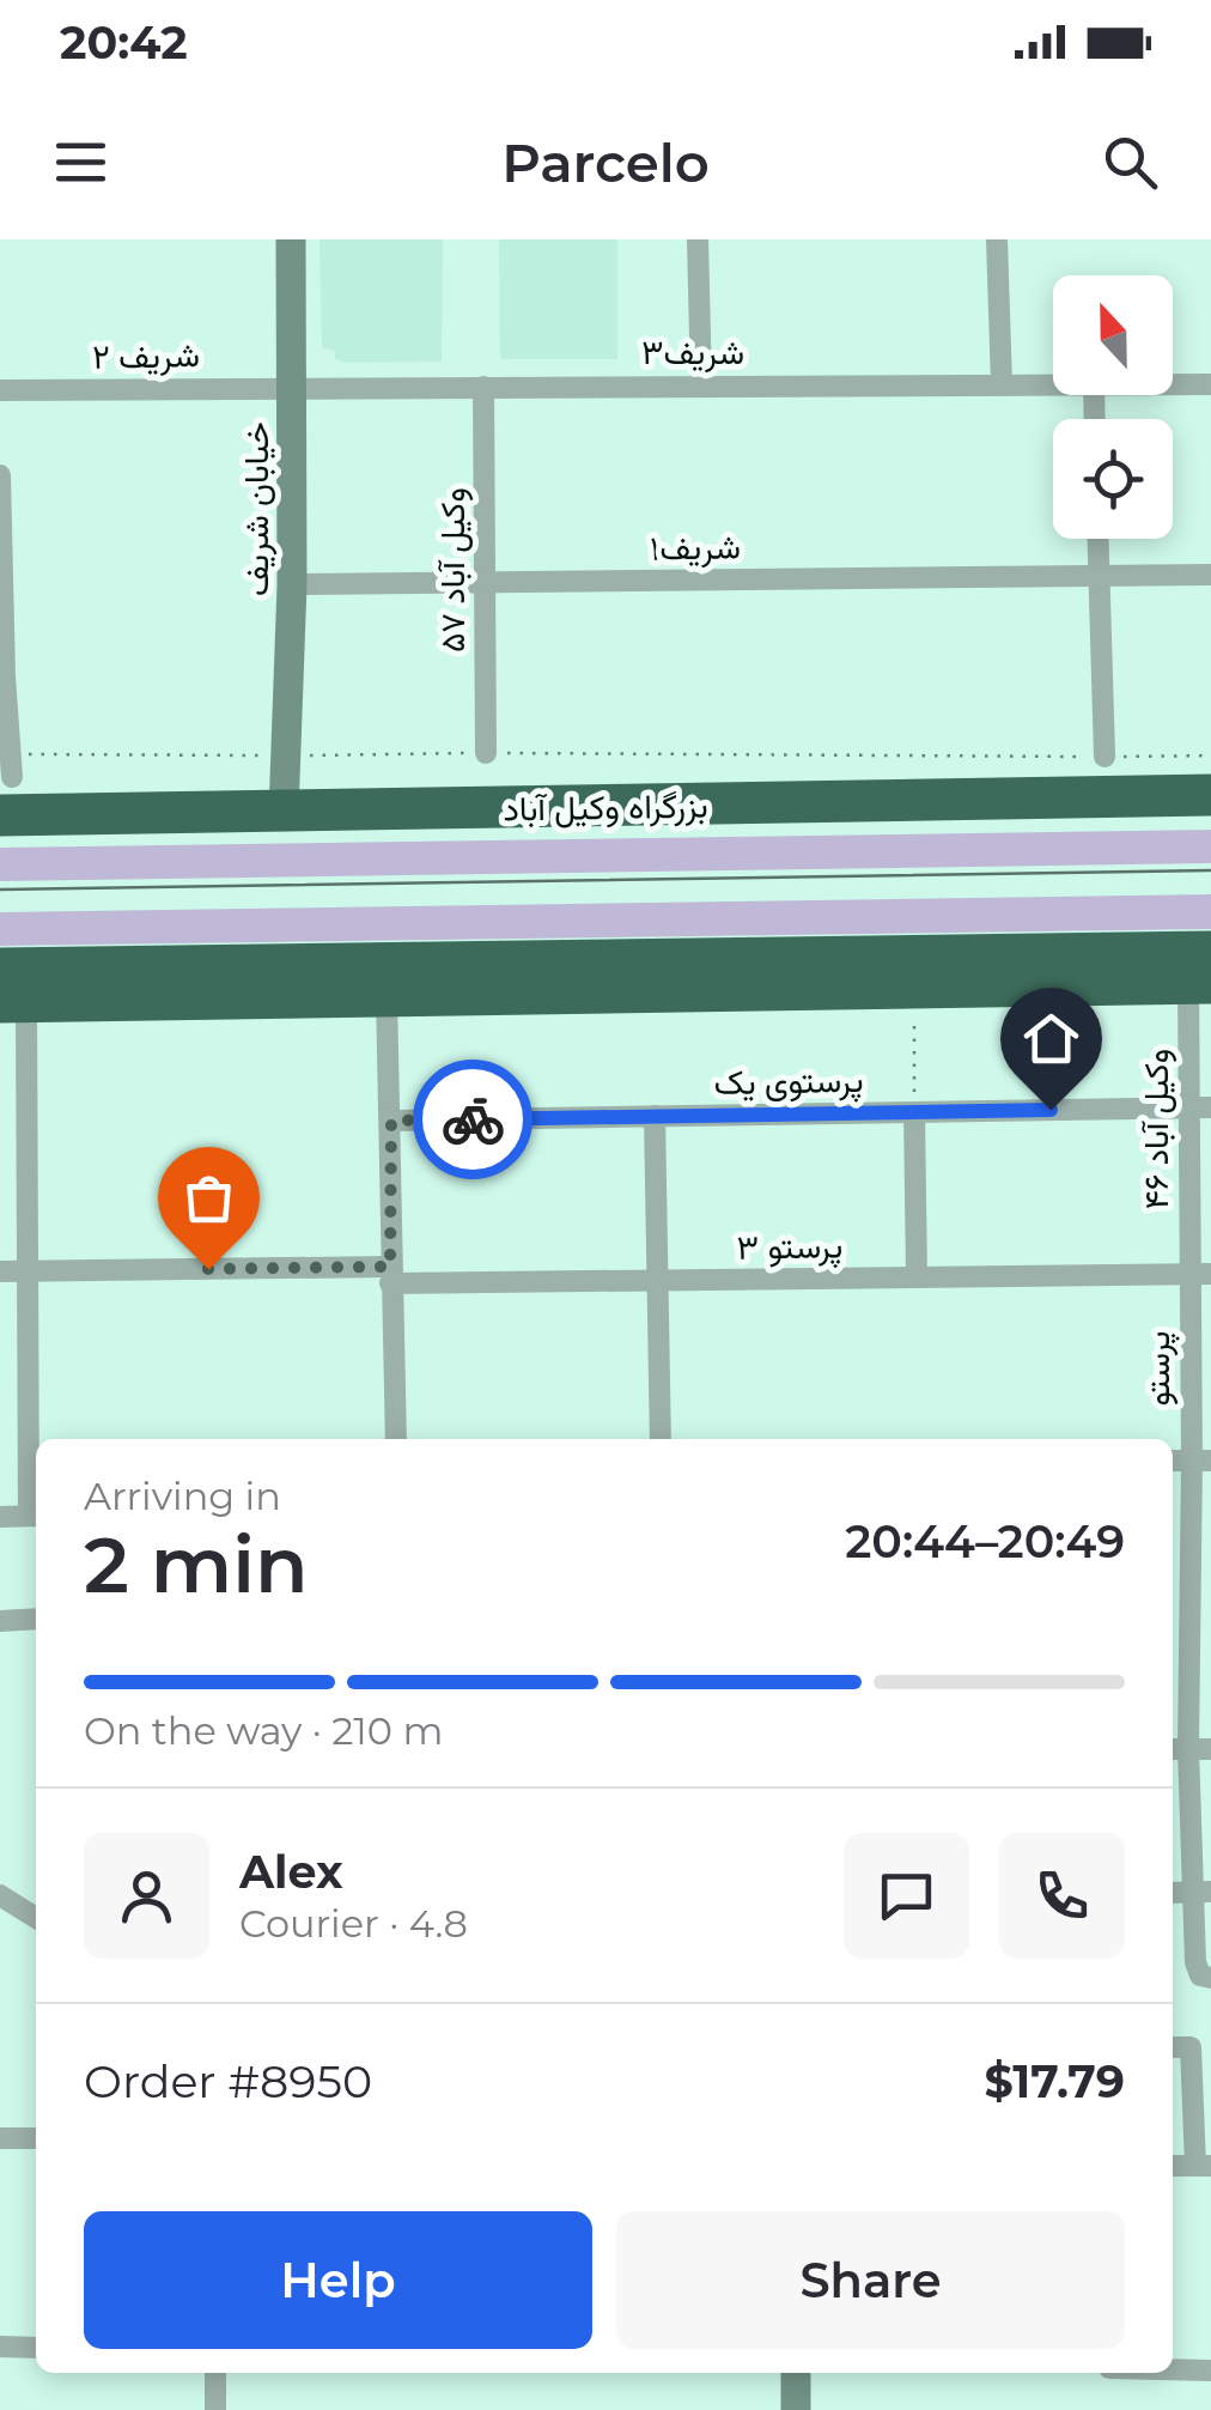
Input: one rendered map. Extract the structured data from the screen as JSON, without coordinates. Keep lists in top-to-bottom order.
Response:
{
  "streets": {
    "highway": ["بزرگراه وکیل آباد"],
    "street": [
      "شریف٣",
      "شریف ۲",
      "خیابان شریف",
      "شریف١",
      "۵۷ وکیل آباد",
      "پرستوی یک",
      "۴۶ وکیل آباد",
      "پرستو ۳",
      "پرستو"
    ]
  },
  "crossings": [
    ["شریف٣", "شریف ۲"],
    ["شریف٣", "خیابان شریف"],
    ["شریف٣", "۵۷ وکیل آباد"],
    ["شریف ۲", "خیابان شریف"],
    ["خیابان شریف", "شریف١"],
    ["خیابان شریف", "بزرگراه وکیل آباد"],
    ["شریف١", "۵۷ وکیل آباد"],
    ["پرستوی یک", "۴۶ وکیل آباد"],
    ["۴۶ وکیل آباد", "پرستو ۳"],
    ["۴۶ وکیل آباد", "پرستو"],
    ["پرستو ۳", "پرستو"]
  ],
  "north": "top",
  "page": {
    "status": "20:42",
    "header": "Parcelo",
    "heading": ["2 min", "Arriving in", "20:44–20:49"],
    "panel": [
      "Alex",
      "Courier · 4.8",
      "Order #8950",
      "$17.79"
    ],
    "bar": "On the way · 210 m",
    "buttons": ["Help", "Share"]
  }
}
